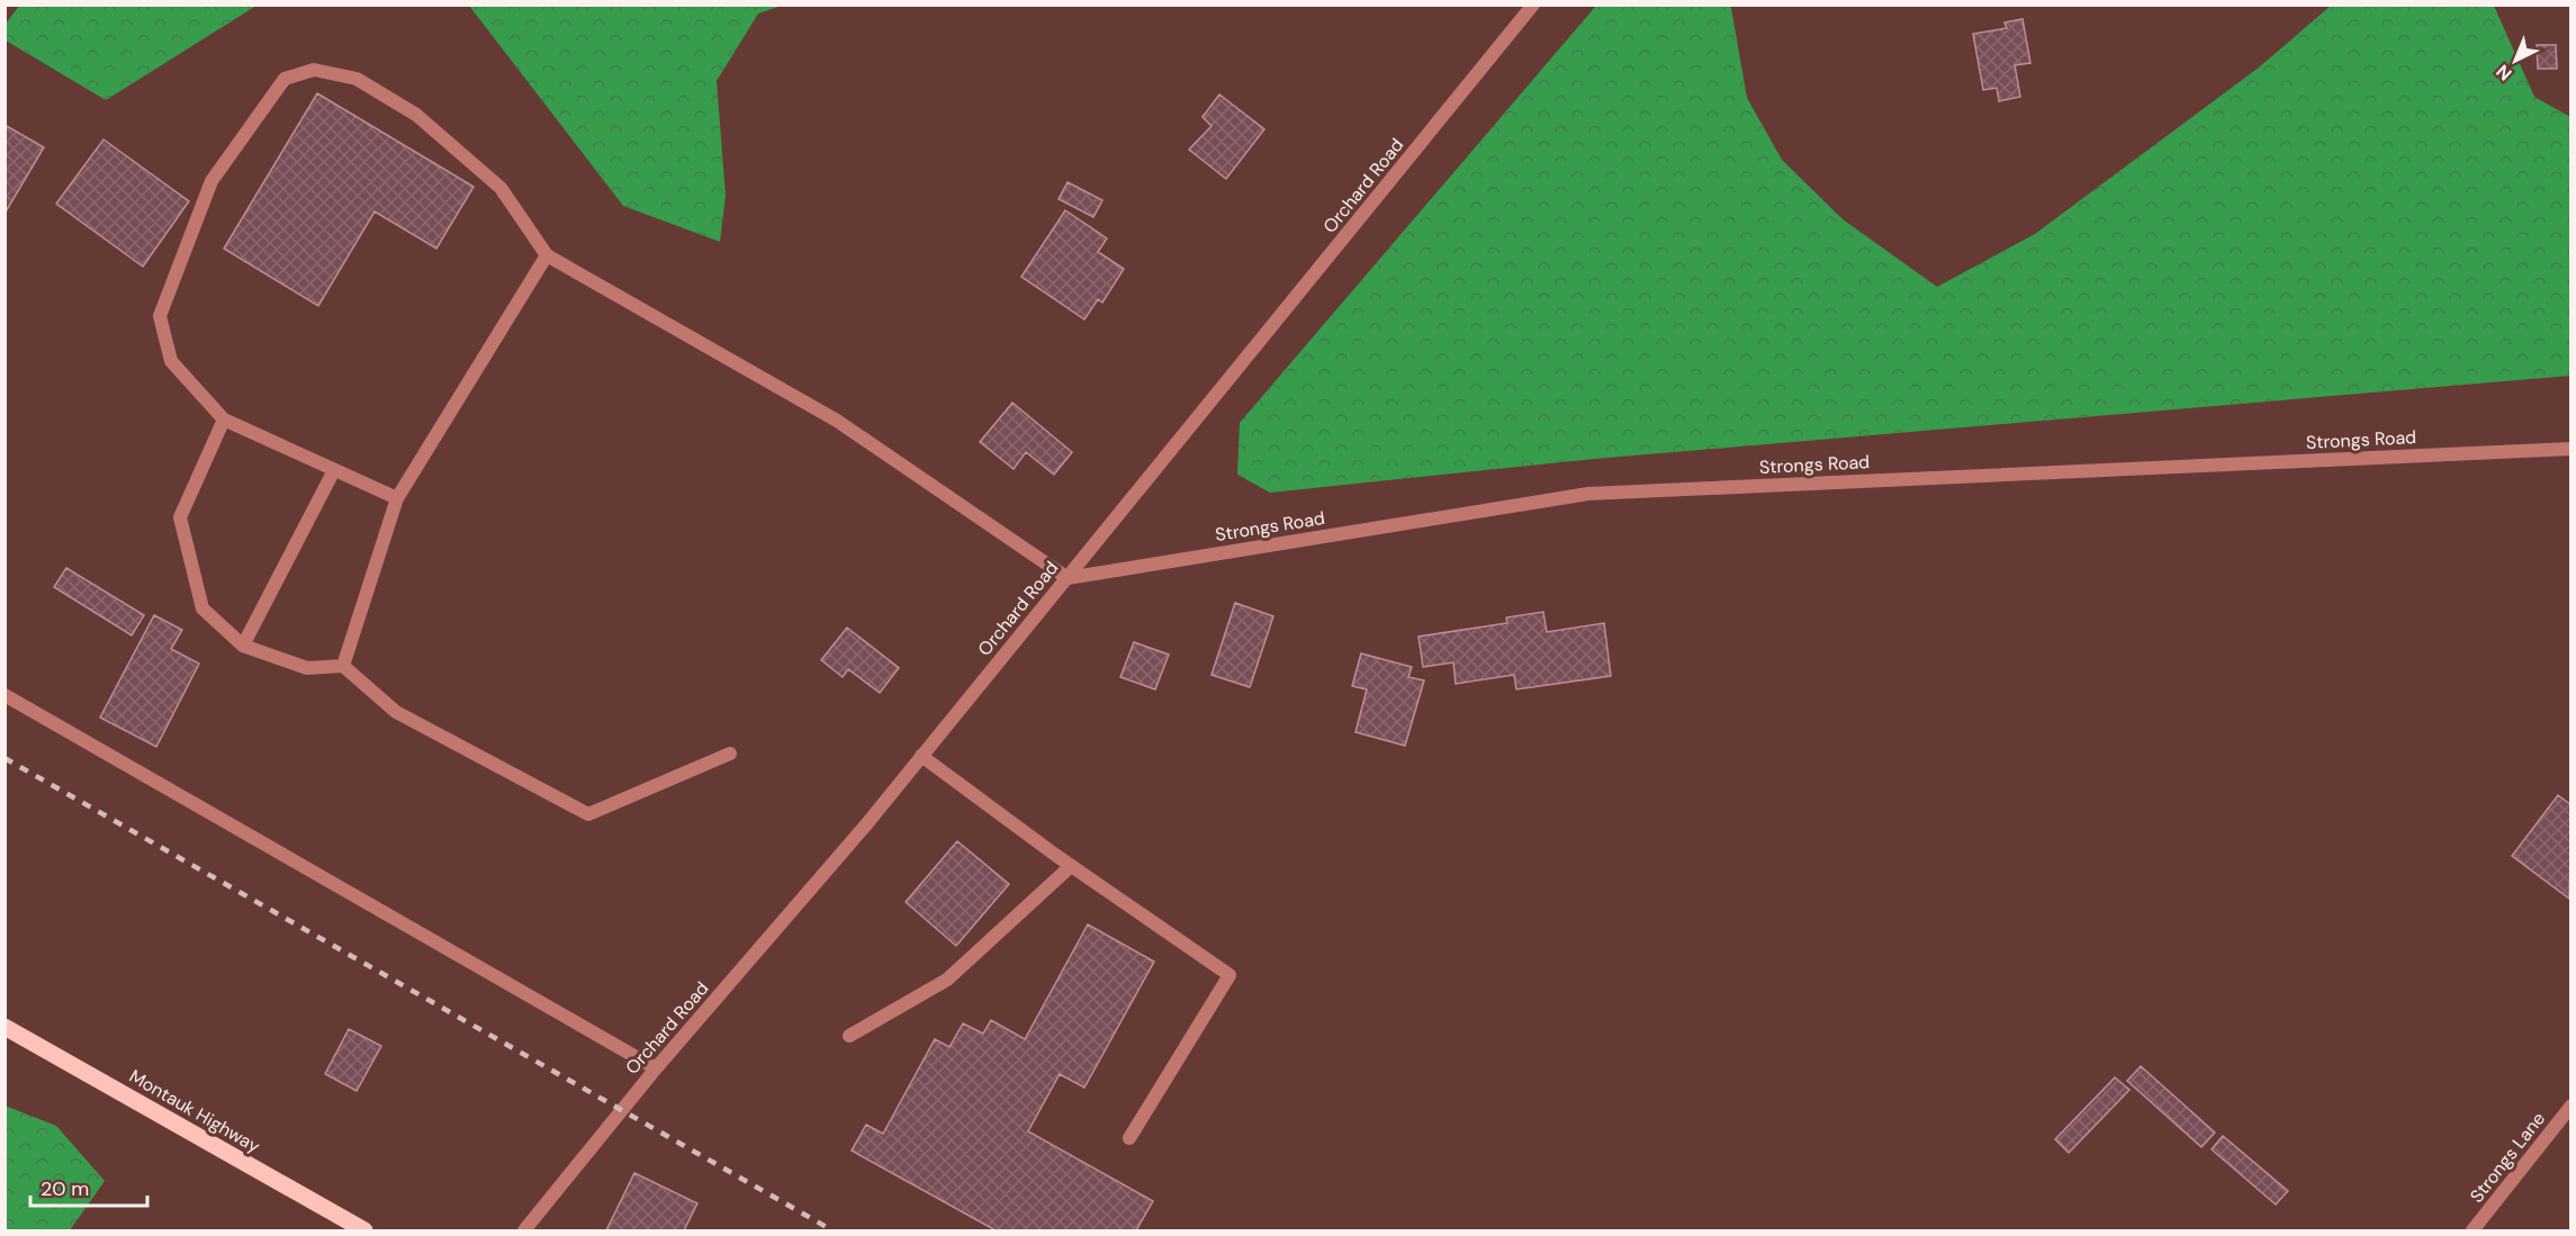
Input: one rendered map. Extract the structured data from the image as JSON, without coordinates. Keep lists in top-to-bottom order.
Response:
{
  "streets": {
    "main road": ["Montauk Highway"],
    "street": ["Orchard Road", "Strongs Road", "Strongs Lane"]
  },
  "crossings": [
    ["Orchard Road", "Strongs Road"]
  ],
  "scale_bar": "20 m",
  "north": "bottom left"
}
